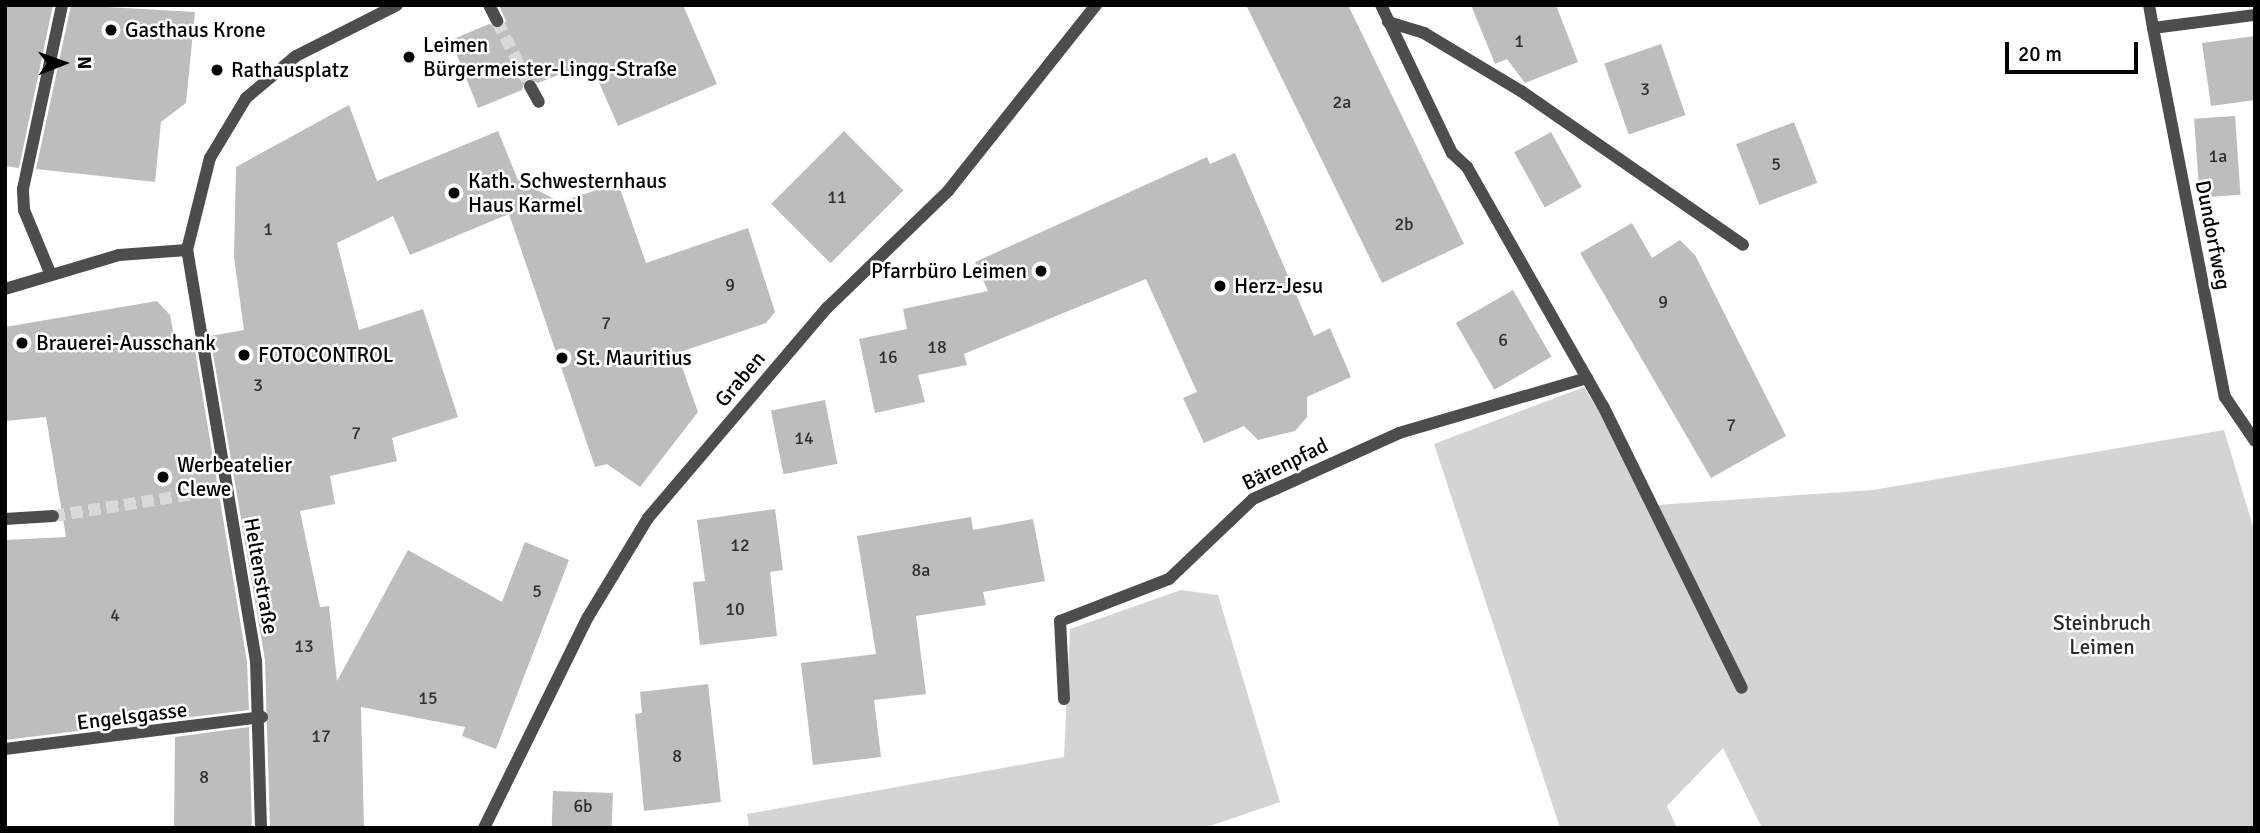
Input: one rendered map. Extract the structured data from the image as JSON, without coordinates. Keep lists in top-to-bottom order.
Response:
{
  "streets": {
    "street": [
      "Dundorfweg",
      "Graben",
      "Bärenpfad",
      "Heltenstraße",
      "Engelsgasse"
    ]
  },
  "crossings": [
    ["Heltenstraße", "Engelsgasse"]
  ],
  "parks": ["Steinbruch Leimen"],
  "places": [
    "Gasthaus Krone",
    "Leimen Bürgermeister-Lingg-Straße",
    "Rathausplatz",
    "Kath. Schwesternhaus Haus Karmel",
    "Pfarrbüro Leimen",
    "Herz-Jesu",
    "Brauerei-Ausschank",
    "FOTOCONTROL",
    "St. Mauritius",
    "Werbeatelier Clewe"
  ],
  "house_numbers": [
    "1",
    "3",
    "2a",
    "1a",
    "5",
    "11",
    "2b",
    "1",
    "9",
    "9",
    "7",
    "6",
    "18",
    "16",
    "3",
    "7",
    "7",
    "14",
    "12",
    "8a",
    "5",
    "10",
    "4",
    "13",
    "15",
    "17",
    "8",
    "8",
    "6b"
  ],
  "scale_bar": "20 m",
  "north": "right"
}
